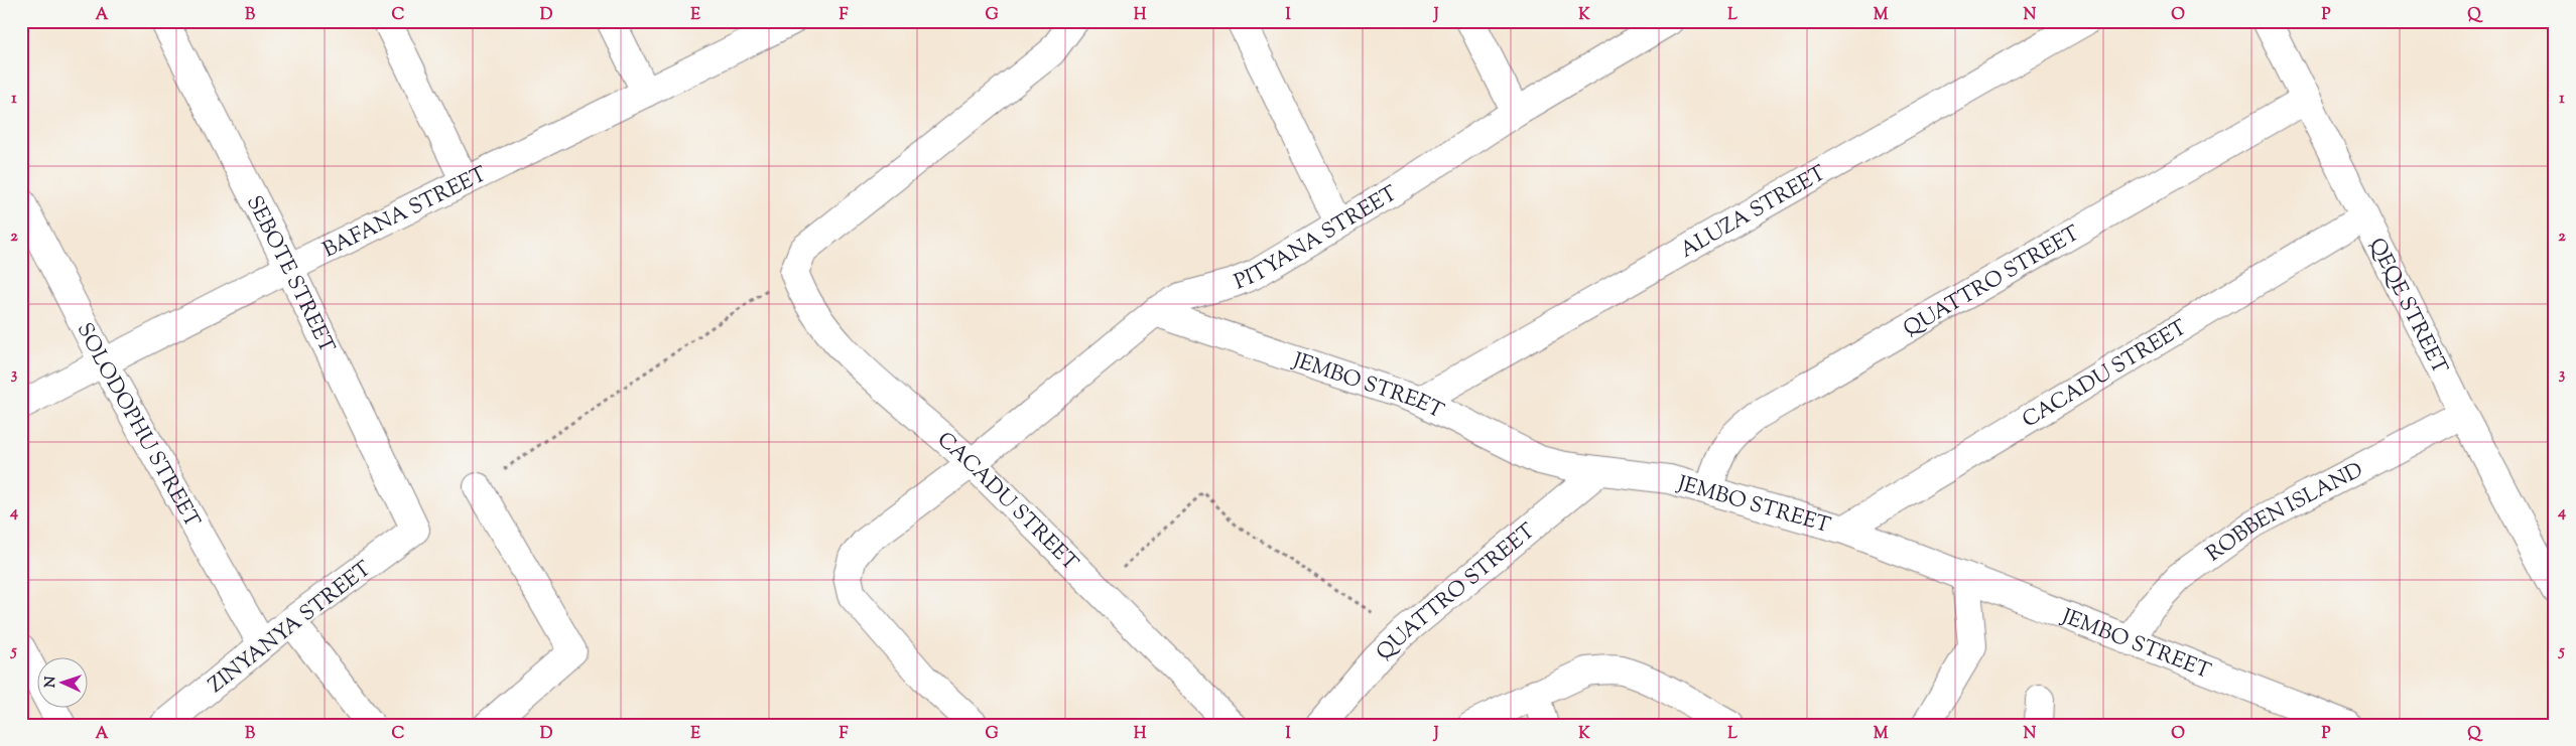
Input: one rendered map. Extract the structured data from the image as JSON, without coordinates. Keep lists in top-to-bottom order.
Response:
{
  "streets": {
    "street": [
      "BAFANA STREET",
      "ALUZA STREET",
      "PITYANA STREET",
      "SEBOTE STREET",
      "QUATTRO STREET",
      "QEQE STREET",
      "CACADU STREET",
      "JEMBO STREET",
      "SOLODOPHU STREET",
      "ROBBEN ISLAND",
      "ZINYANYA STREET"
    ]
  },
  "crossings": [
    ["BAFANA STREET", "SEBOTE STREET"],
    ["BAFANA STREET", "SOLODOPHU STREET"],
    ["ALUZA STREET", "JEMBO STREET"],
    ["PITYANA STREET", "CACADU STREET"],
    ["PITYANA STREET", "JEMBO STREET"],
    ["SEBOTE STREET", "ZINYANYA STREET"],
    ["QUATTRO STREET", "QEQE STREET"],
    ["QUATTRO STREET", "JEMBO STREET"],
    ["QEQE STREET", "CACADU STREET"],
    ["QEQE STREET", "ROBBEN ISLAND"],
    ["CACADU STREET", "JEMBO STREET"],
    ["JEMBO STREET", "ROBBEN ISLAND"],
    ["SOLODOPHU STREET", "ZINYANYA STREET"]
  ],
  "north": "left",
  "grid": {
    "columns": [
      "A",
      "B",
      "C",
      "D",
      "E",
      "F",
      "G",
      "H",
      "I",
      "J",
      "K",
      "L",
      "M",
      "N",
      "O",
      "P",
      "Q"
    ],
    "rows": [
      "1",
      "2",
      "3",
      "4",
      "5"
    ]
  }
}
